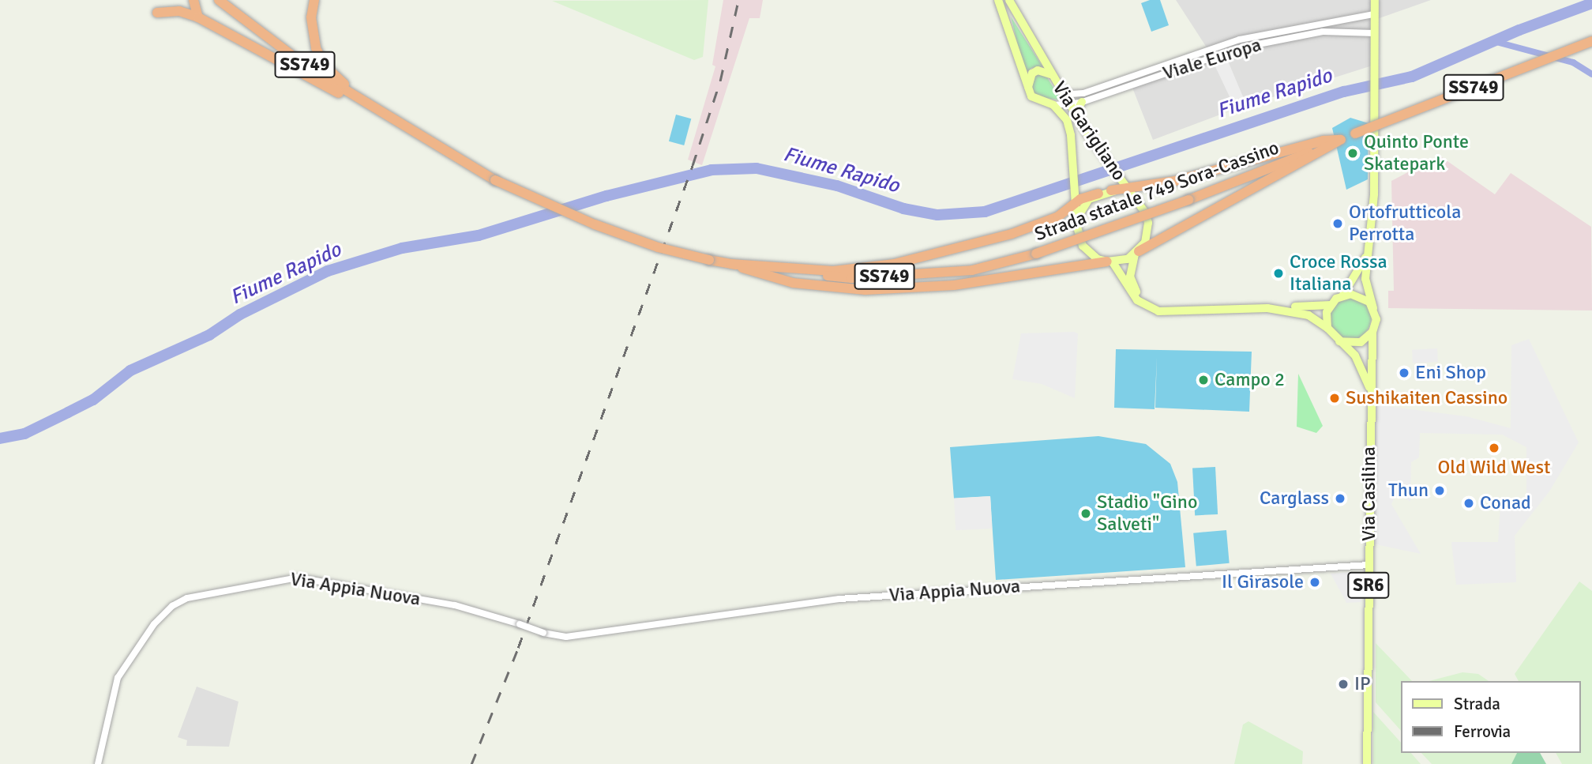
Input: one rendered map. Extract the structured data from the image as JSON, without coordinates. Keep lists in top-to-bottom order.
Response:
{
  "streets": {
    "highway": ["SS749", "Strada statale 749 Sora-Cassino"],
    "main road": ["Via Garigliano", "Via Casilina", "SR6"],
    "street": ["Viale Europa", "Via Appia Nuova"]
  },
  "crossings": [
    ["Viale Europa", "Via Garigliano"],
    ["Viale Europa", "Via Casilina"],
    ["Via Casilina", "Via Appia Nuova"]
  ],
  "water": ["Fiume Rapido"],
  "places": [
    "Quinto Ponte Skatepark",
    "Ortofrutticola Perrotta",
    "Croce Rossa Italiana",
    "Eni Shop",
    "Campo 2",
    "Sushikaiten Cassino",
    "Old Wild West",
    "Thun",
    "Carglass",
    "Conad",
    "Stadio \"Gino Salveti\"",
    "Il Girasole",
    "IP"
  ],
  "legend": ["Strada", "Ferrovia"]
}
